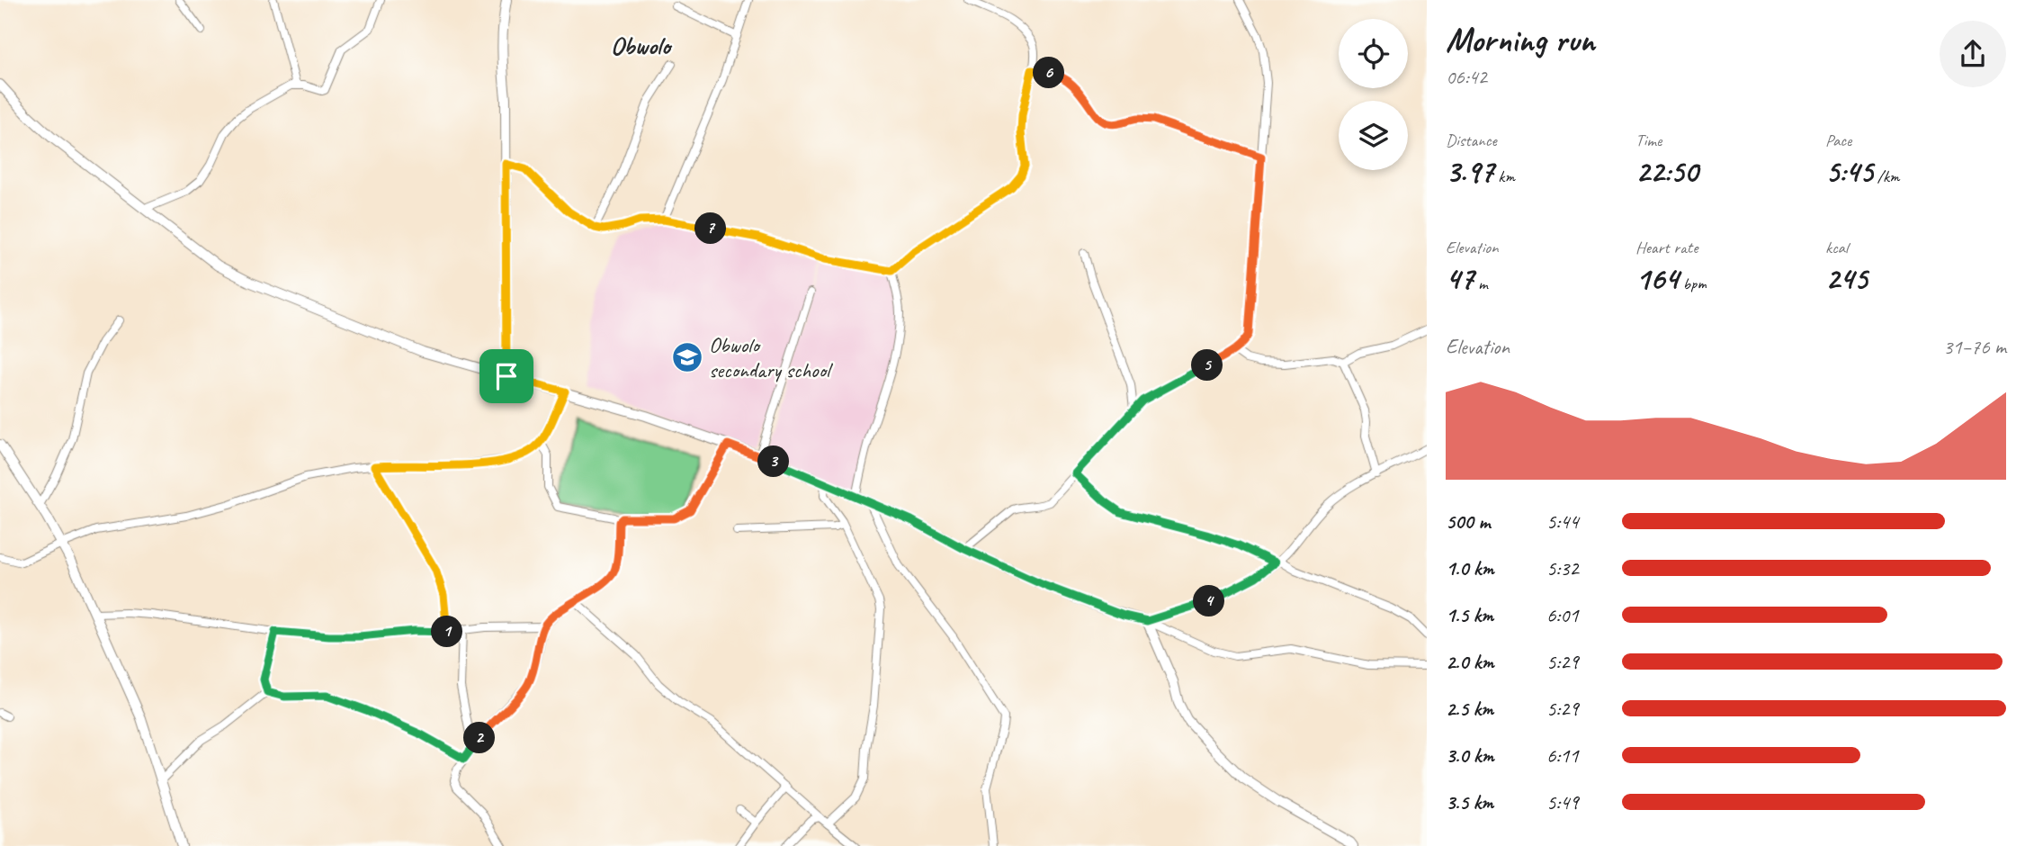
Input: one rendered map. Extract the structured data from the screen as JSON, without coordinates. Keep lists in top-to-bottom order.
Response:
{
  "districts": ["Obwolo"],
  "places": {
    "school or university": ["Obwolo secondary school"]
  },
  "page": {
    "heading": ["Morning run", "06:42"],
    "pins": [
      "6",
      "7",
      "5",
      "3",
      "4",
      "1",
      "2"
    ],
    "stats": [
      ["Distance", "3.97 km"],
      ["Time", "22:50"],
      ["Pace", "5:45 /km"],
      ["Elevation", "47 m"],
      ["Heart rate", "164 bpm"],
      ["kcal", "245"]
    ],
    "chart": ["Elevation", "31–76 m"],
    "list": [
      {
        "name": "500 m",
        "note": "5:44"
      },
      {
        "name": "1.0 km",
        "note": "5:32"
      },
      {
        "name": "1.5 km",
        "note": "6:01"
      },
      {
        "name": "2.0 km",
        "note": "5:29"
      },
      {
        "name": "2.5 km",
        "note": "5:29"
      },
      {
        "name": "3.0 km",
        "note": "6:11"
      },
      {
        "name": "3.5 km",
        "note": "5:49"
      }
    ]
  }
}
